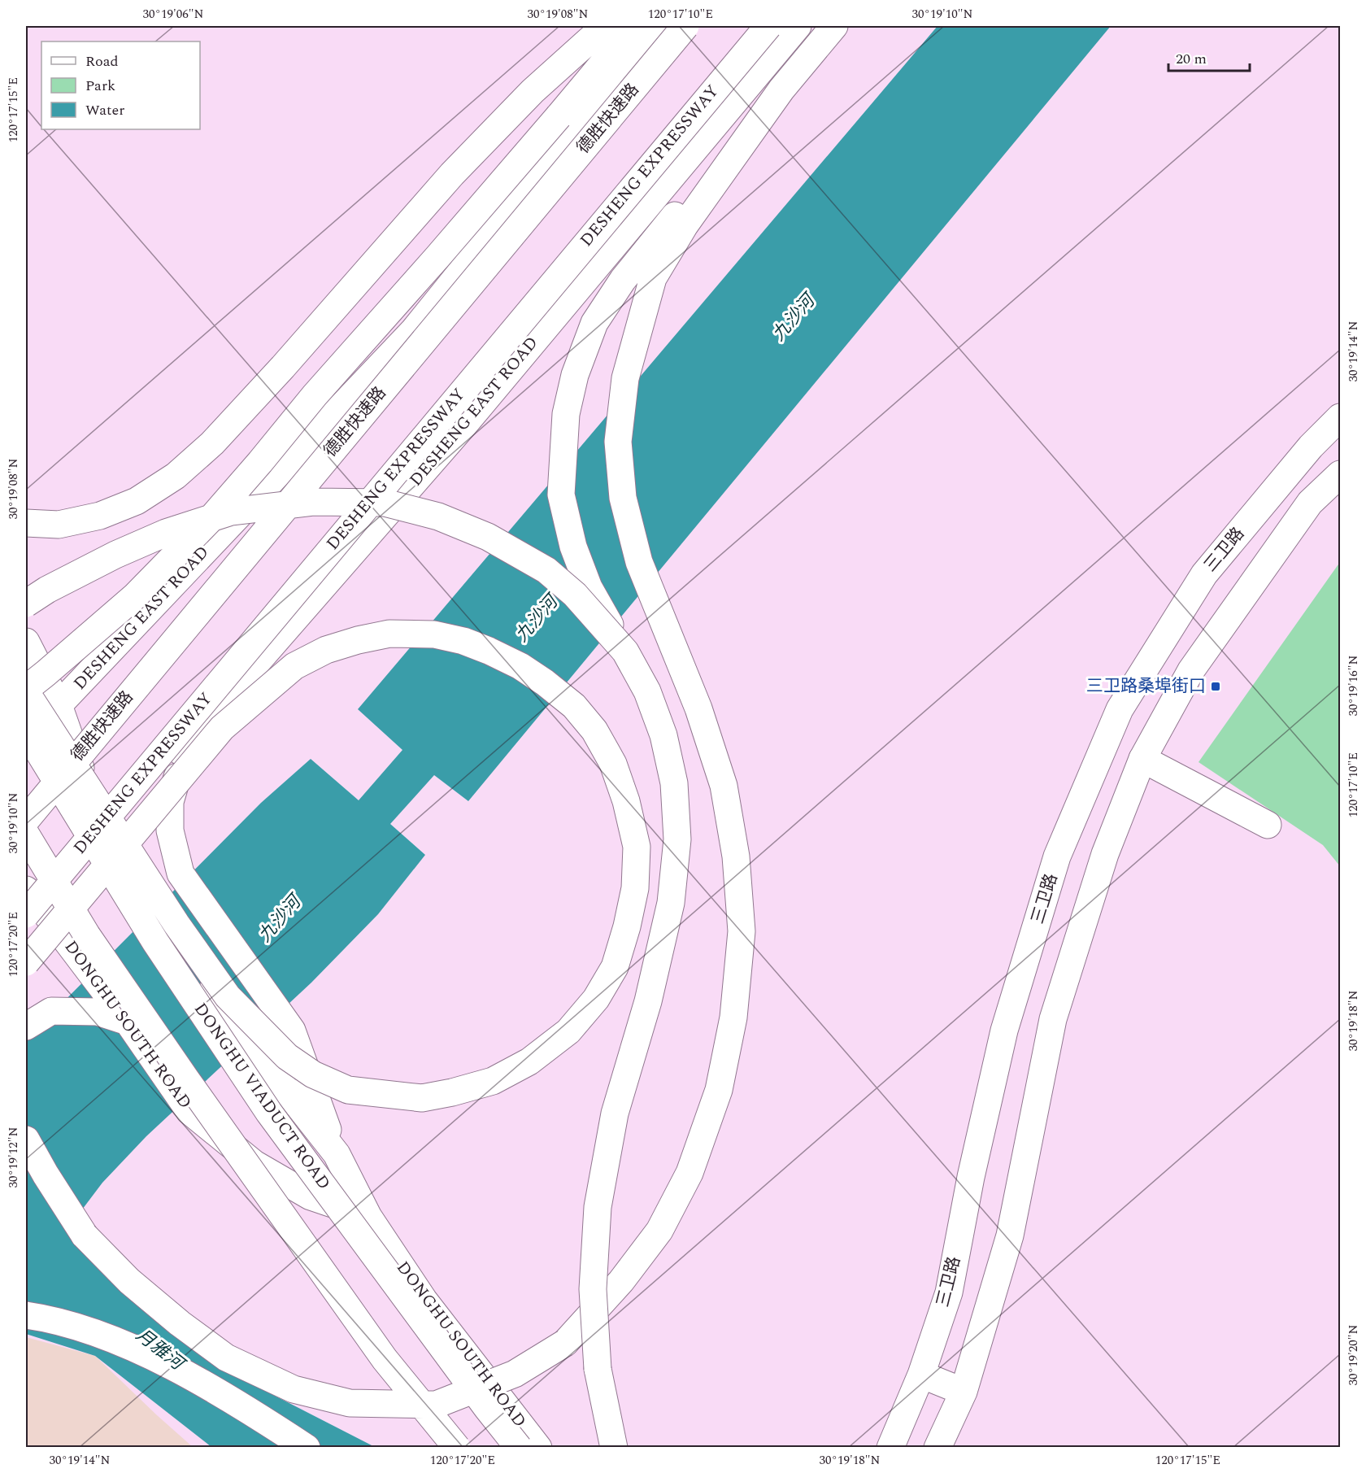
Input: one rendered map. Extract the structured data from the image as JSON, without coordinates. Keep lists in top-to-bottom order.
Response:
{
  "streets": {
    "main road": [
      "德胜快速路",
      "DESHENG EXPRESSWAY",
      "DESHENG EAST ROAD",
      "三卫路",
      "DONGHU SOUTH ROAD",
      "DONGHU VIADUCT ROAD"
    ]
  },
  "crossings": [
    ["DESHENG EXPRESSWAY", "DESHENG EAST ROAD"],
    ["DESHENG EXPRESSWAY", "DONGHU SOUTH ROAD"],
    ["DESHENG EAST ROAD", "DONGHU SOUTH ROAD"]
  ],
  "water": ["九沙河", "月雅河"],
  "places": {
    "transit": ["三卫路桑埠街口"]
  },
  "legend": ["Road", "Park", "Water"],
  "scale_bar": "20 m",
  "coordinates": [
    "30°19'06\"N",
    "30°19'08\"N",
    "120°17'10\"E",
    "30°19'10\"N",
    "120°17'15\"E",
    "30°19'14\"N",
    "30°19'16\"N",
    "120°17'20\"E",
    "30°19'18\"N",
    "30°19'12\"N",
    "30°19'20\"N"
  ]
}
